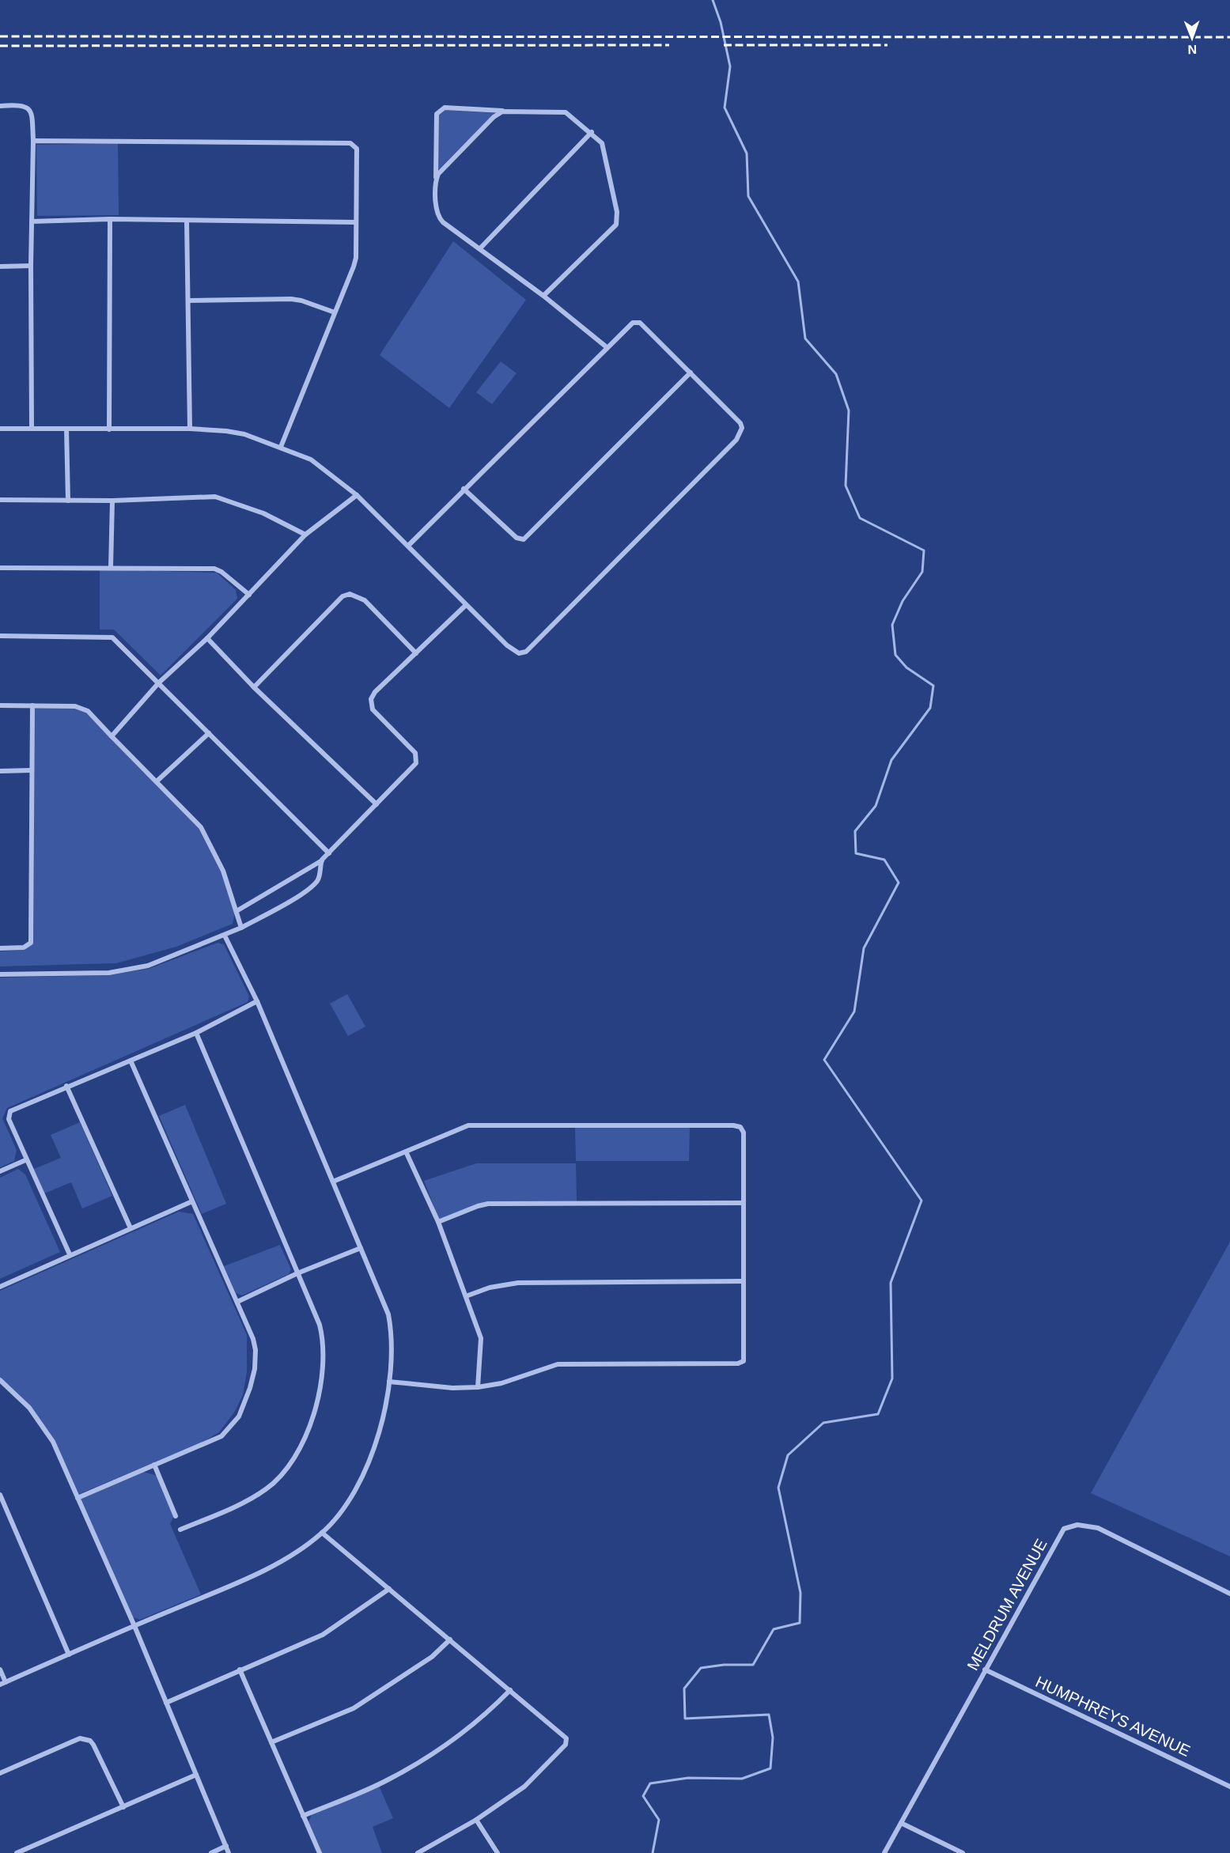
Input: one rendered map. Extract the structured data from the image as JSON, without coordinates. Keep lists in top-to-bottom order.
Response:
{
  "streets": {
    "street": ["MELDRUM AVENUE", "HUMPHREYS AVENUE"]
  },
  "crossings": [
    ["MELDRUM AVENUE", "HUMPHREYS AVENUE"]
  ],
  "north": "bottom"
}
